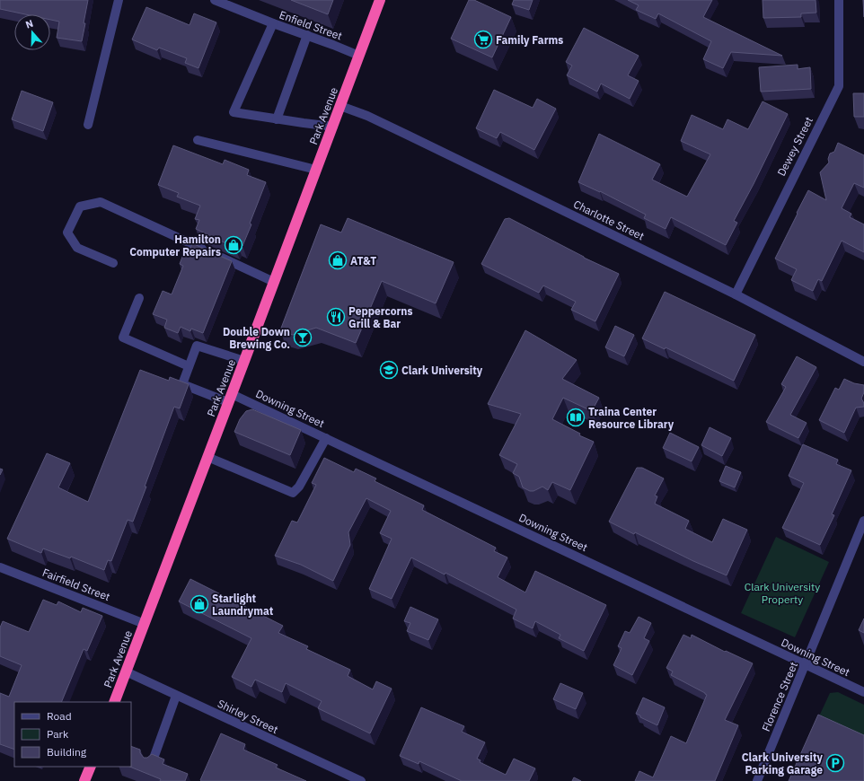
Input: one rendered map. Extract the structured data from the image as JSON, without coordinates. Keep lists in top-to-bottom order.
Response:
{
  "streets": {
    "highway": ["Park Avenue"],
    "street": [
      "Enfield Street",
      "Dewey Street",
      "Charlotte Street",
      "Downing Street",
      "Fairfield Street",
      "Florence Street",
      "Shirley Street"
    ]
  },
  "crossings": [
    ["Enfield Street", "Park Avenue"],
    ["Park Avenue", "Charlotte Street"],
    ["Park Avenue", "Downing Street"],
    ["Park Avenue", "Fairfield Street"],
    ["Park Avenue", "Shirley Street"],
    ["Dewey Street", "Charlotte Street"],
    ["Downing Street", "Florence Street"]
  ],
  "parks": ["Clark University Property"],
  "places": {
    "supermarket": ["Family Farms"],
    "shop": ["Hamilton Computer Repairs", "AT&T", "Starlight Laundrymat"],
    "restaurant": ["Peppercorns Grill & Bar"],
    "bar": ["Double Down Brewing Co."],
    "school or university": ["Clark University"],
    "library": ["Traina Center Resource Library"],
    "parking": ["Clark University Parking Garage"]
  },
  "legend": ["Road", "Park", "Building"],
  "north": "top"
}
